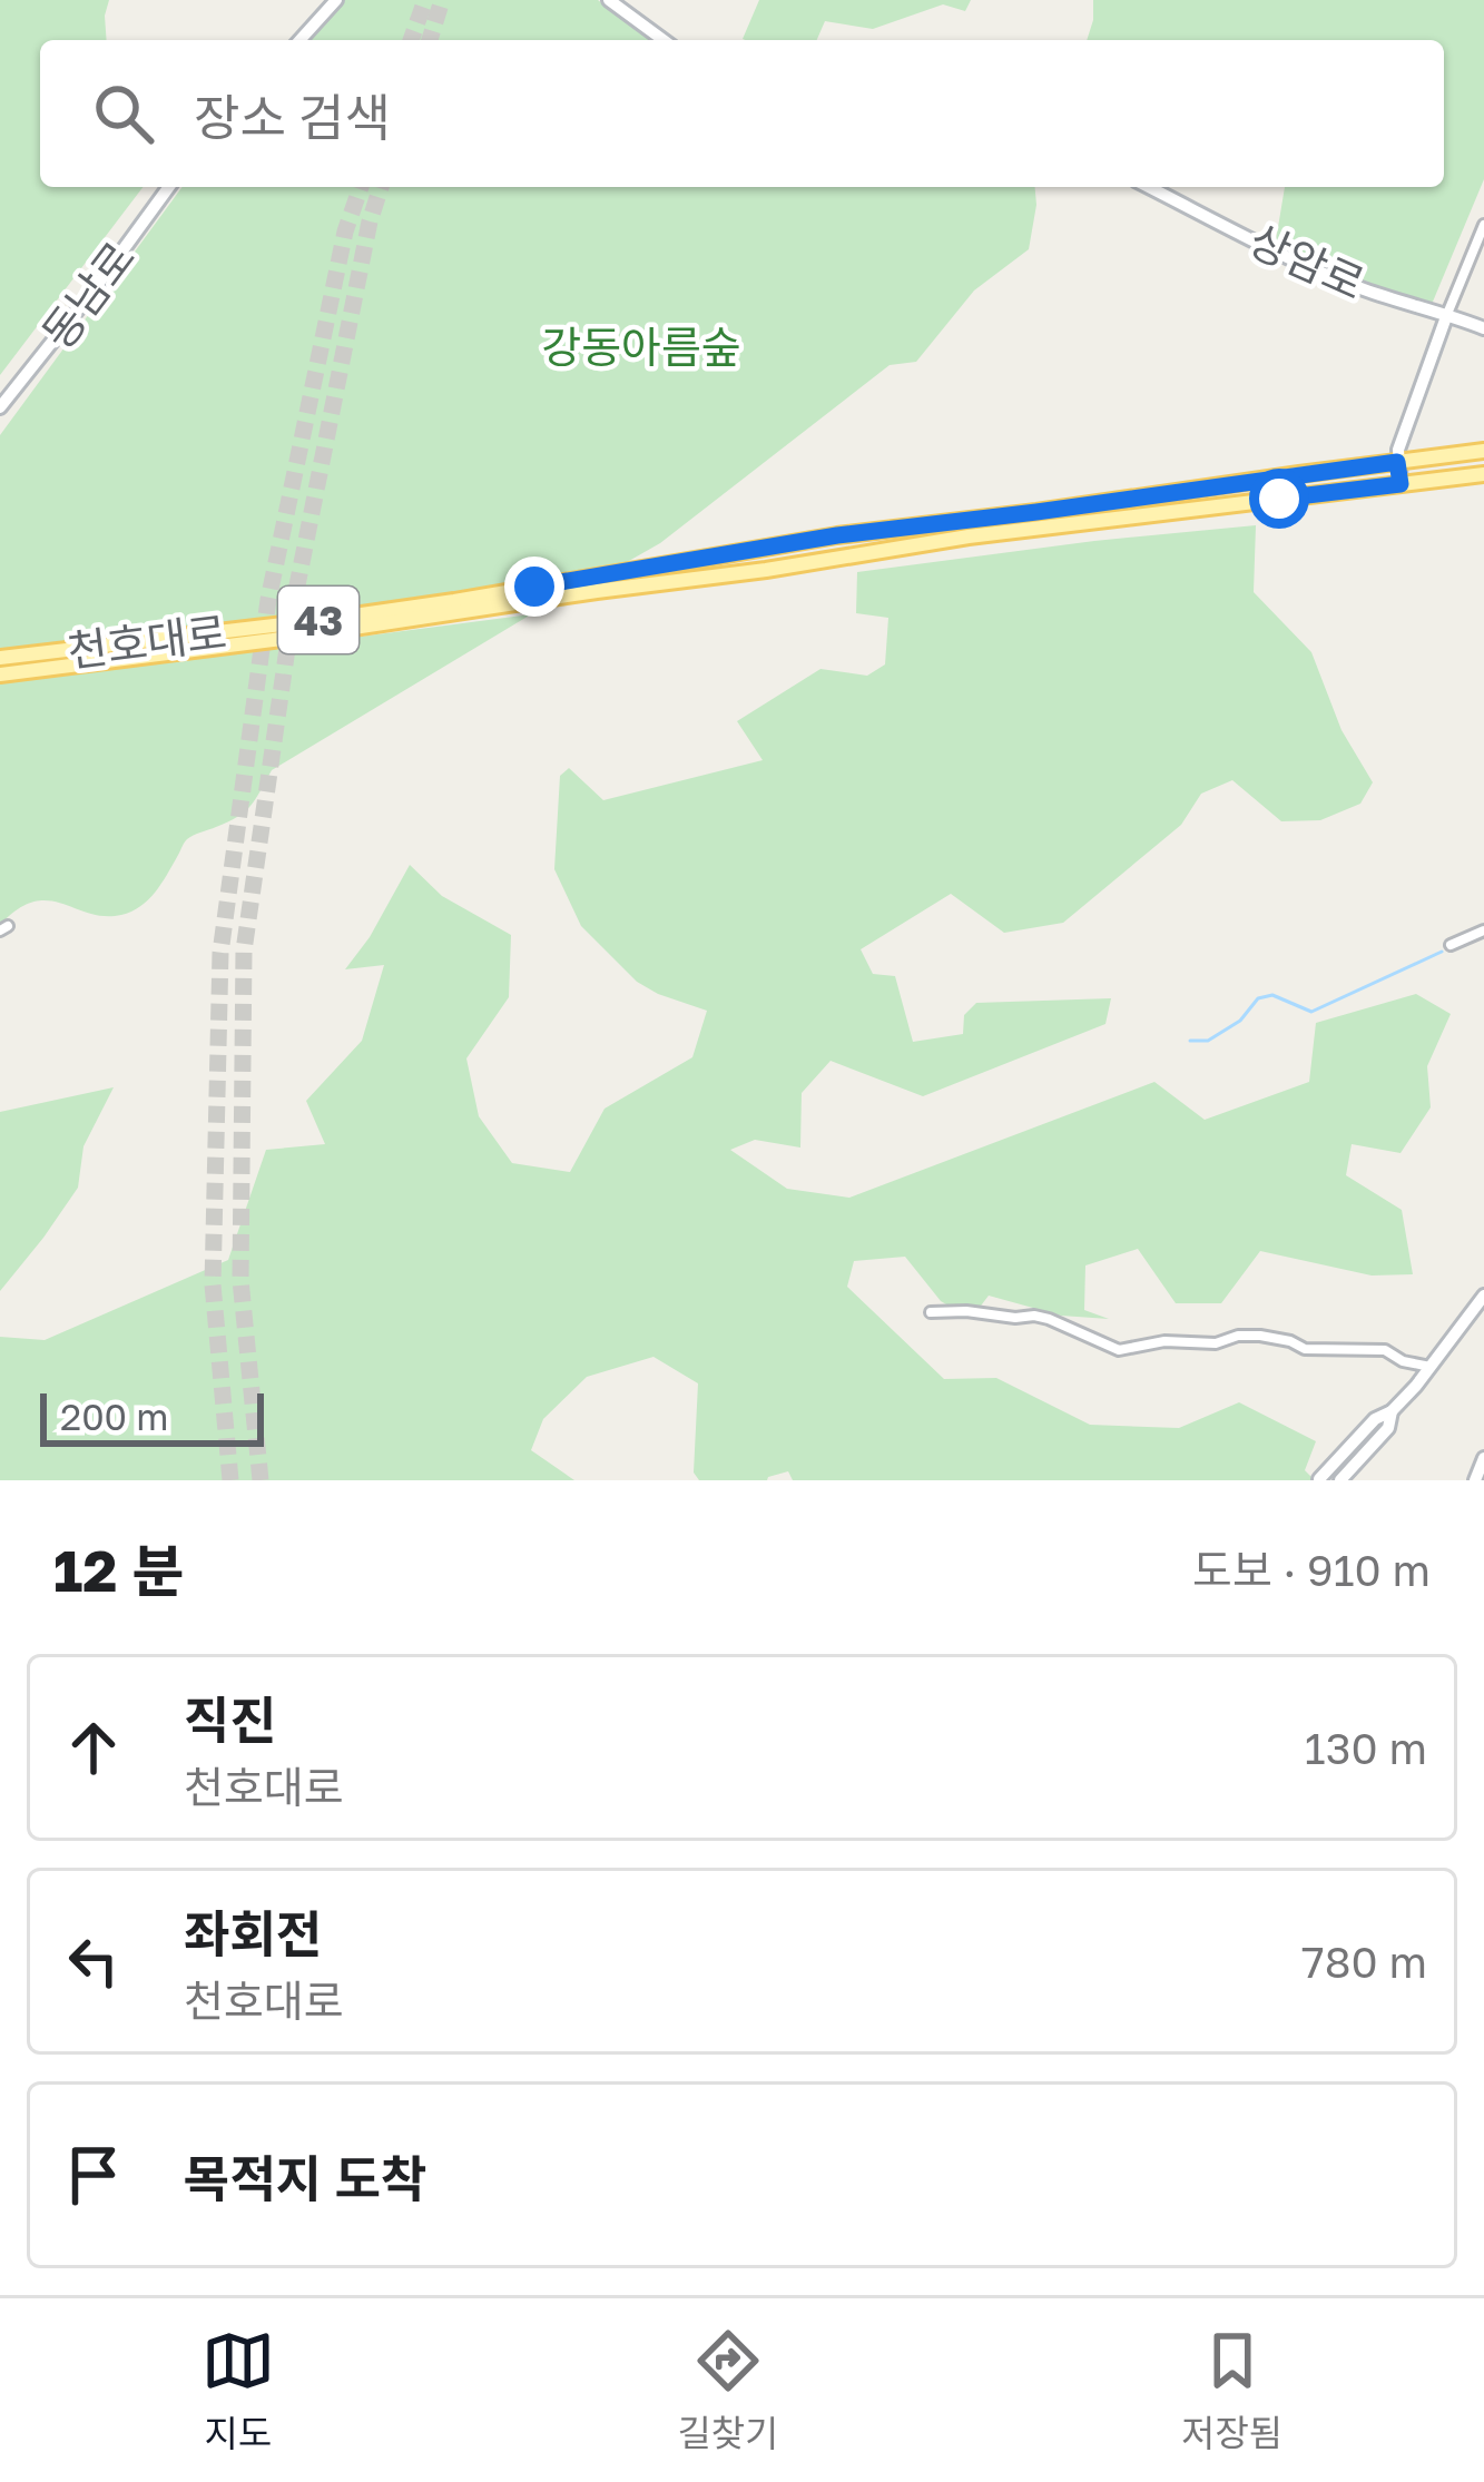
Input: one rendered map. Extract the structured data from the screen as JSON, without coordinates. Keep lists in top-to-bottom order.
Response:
{
  "streets": {
    "main road": [
      "상암로",
      "동남로",
      "43",
      "천호대로"
    ]
  },
  "parks": ["강동아름숲"],
  "scale_bar": "200 m",
  "page": {
    "search": "장소 검색",
    "scale": "200 m",
    "heading": ["12 분", "도보 · 910 m"],
    "list": [
      ["직진", "천호대로", "130 m"],
      ["좌회전", "천호대로", "780 m"],
      "목적지 도착"
    ],
    "nav": ["지도", "길찾기", "저장됨"]
  }
}
